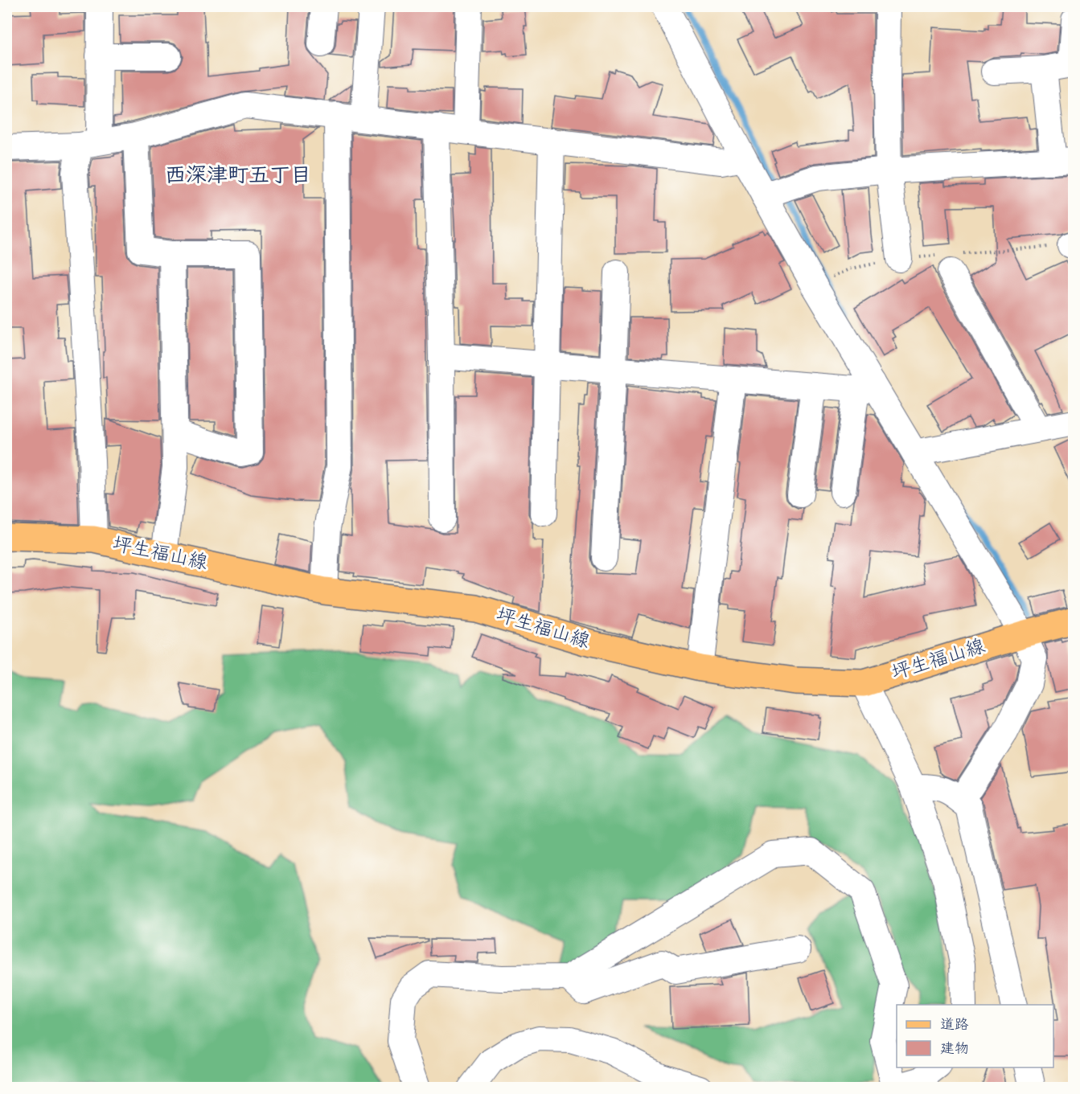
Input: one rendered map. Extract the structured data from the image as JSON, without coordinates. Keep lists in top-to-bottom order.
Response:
{
  "streets": {
    "main road": ["坪生福山線"]
  },
  "districts": ["西深津町五丁目"],
  "legend": ["道路", "建物"]
}
